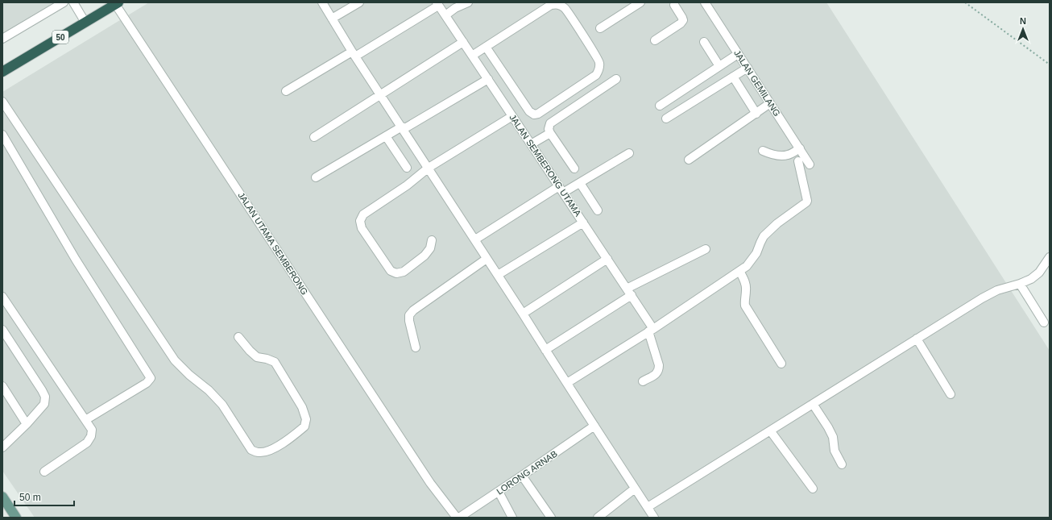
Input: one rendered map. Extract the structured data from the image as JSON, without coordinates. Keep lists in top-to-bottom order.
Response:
{
  "streets": {
    "highway": ["50"],
    "street": [
      "JALAN GEMILANG",
      "JALAN SEMBERONG UTAMA",
      "JALAN UTAMA SEMBERONG",
      "LORONG ARNAB"
    ]
  },
  "crossings": [
    ["50", "JALAN UTAMA SEMBERONG"],
    ["JALAN UTAMA SEMBERONG", "LORONG ARNAB"]
  ],
  "scale_bar": "50 m",
  "north": "top"
}
